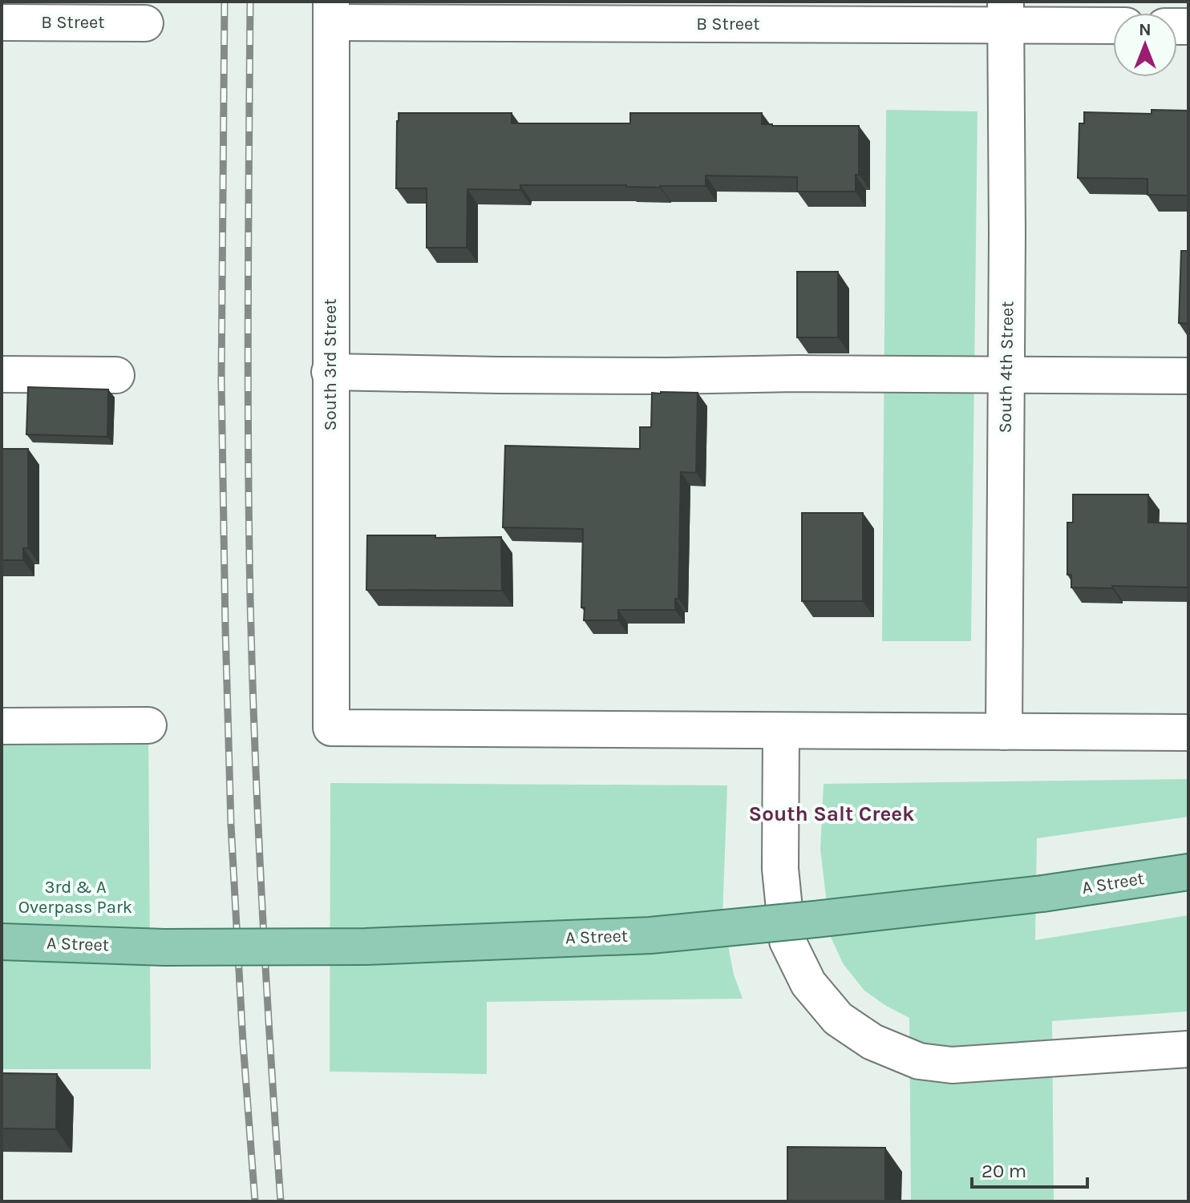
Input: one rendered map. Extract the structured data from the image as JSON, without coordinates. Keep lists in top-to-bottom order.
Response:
{
  "streets": {
    "main road": ["A Street"],
    "street": ["B Street", "South 3rd Street", "South 4th Street"]
  },
  "crossings": [
    ["B Street", "South 3rd Street"],
    ["B Street", "South 4th Street"]
  ],
  "districts": ["South Salt Creek"],
  "parks": ["3rd & A Overpass Park"],
  "scale_bar": "20 m",
  "north": "top"
}
